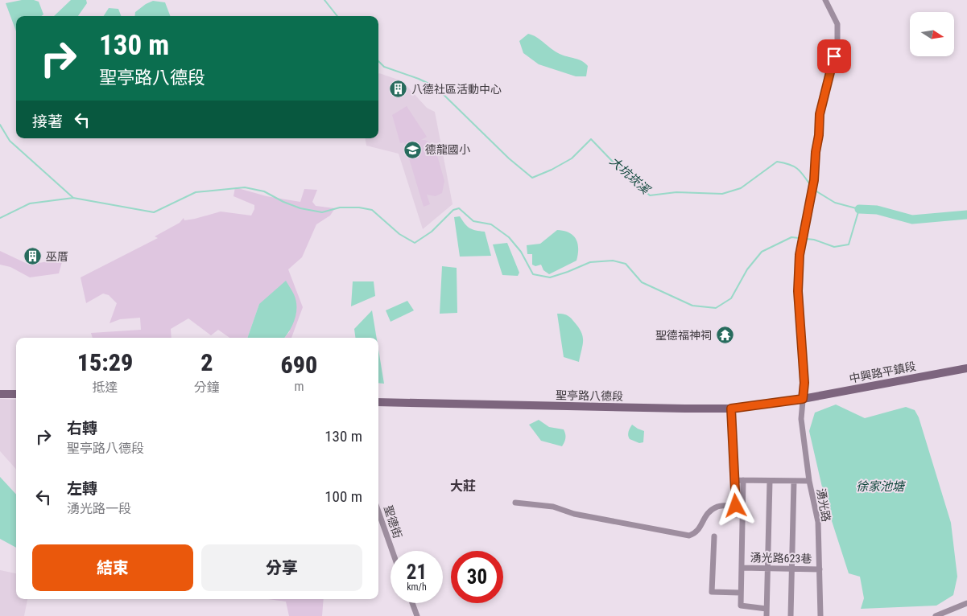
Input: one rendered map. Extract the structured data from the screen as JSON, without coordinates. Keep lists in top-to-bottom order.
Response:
{
  "streets": {
    "street": [
      "中興路平鎮段",
      "聖亭路八德段",
      "湧光路",
      "聖德街",
      "湧光路623巷"
    ]
  },
  "crossings": [
    ["中興路平鎮段", "聖亭路八德段"],
    ["中興路平鎮段", "湧光路"],
    ["聖亭路八德段", "湧光路"],
    ["湧光路", "湧光路623巷"]
  ],
  "districts": ["大莊"],
  "water": ["大坑崁溪", "徐家池塘"],
  "places": {
    "building": ["八德社區活動中心", "巫厝"],
    "school or university": ["德龍國小"],
    "temple": ["聖德福神祠"]
  },
  "north": "right",
  "page": {
    "turn": ["130 m", "聖亭路八德段"],
    "then": "接著",
    "eta": [
      "15:29",
      "抵達",
      "2",
      "分鐘",
      "690",
      "m"
    ],
    "list": [
      {
        "name": "右轉",
        "note": "聖亭路八德段",
        "value": "130 m"
      },
      {
        "name": "左轉",
        "note": "湧光路一段",
        "value": "100 m"
      }
    ],
    "buttons": ["結束", "分享"],
    "speed": "21 km/h",
    "limit": "30"
  }
}
